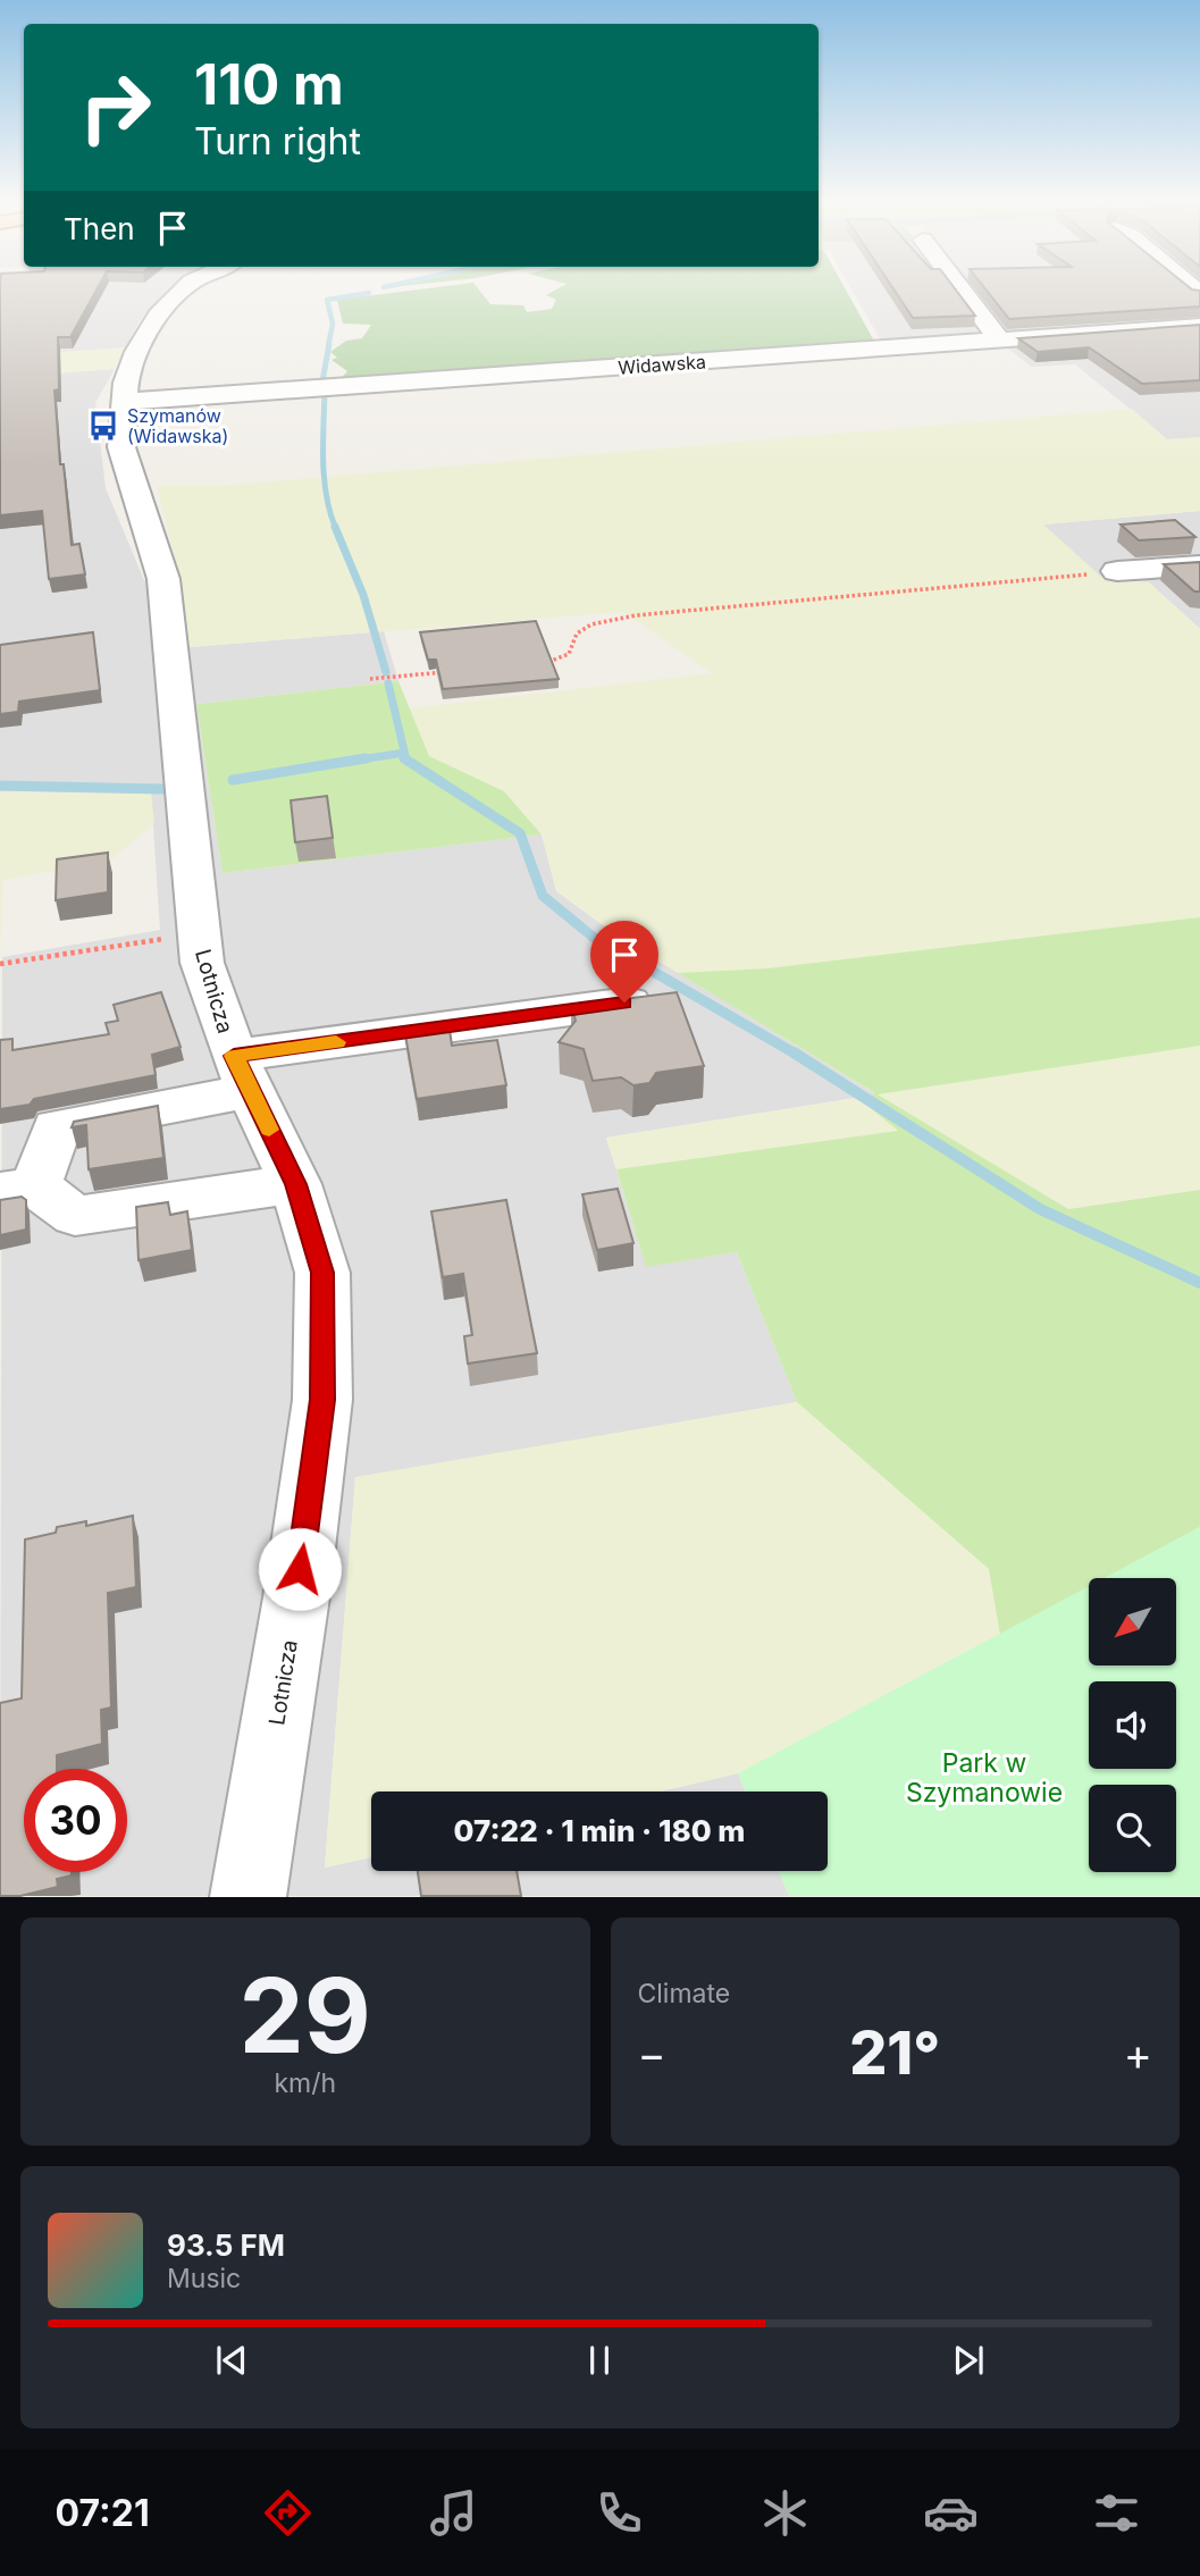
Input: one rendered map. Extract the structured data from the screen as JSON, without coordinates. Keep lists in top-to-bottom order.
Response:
{
  "streets": {
    "street": ["Widawska", "Lotnicza"]
  },
  "crossings": [
    ["Widawska", "Lotnicza"]
  ],
  "parks": ["Park w Szymanowie"],
  "places": {
    "bus stop": ["Szymanów (Widawska)"]
  },
  "north": "bottom left",
  "page": {
    "turn": ["110 m", "Turn right"],
    "then": "Then",
    "limit": "30",
    "trip": "07:22 · 1 min · 180 m",
    "tile": [
      ["29", "km/h"],
      "Climate"
    ],
    "heat": ["−", "21°", "+"],
    "song": ["93.5 FM", "Music"],
    "tabs": "07:21"
  }
}
